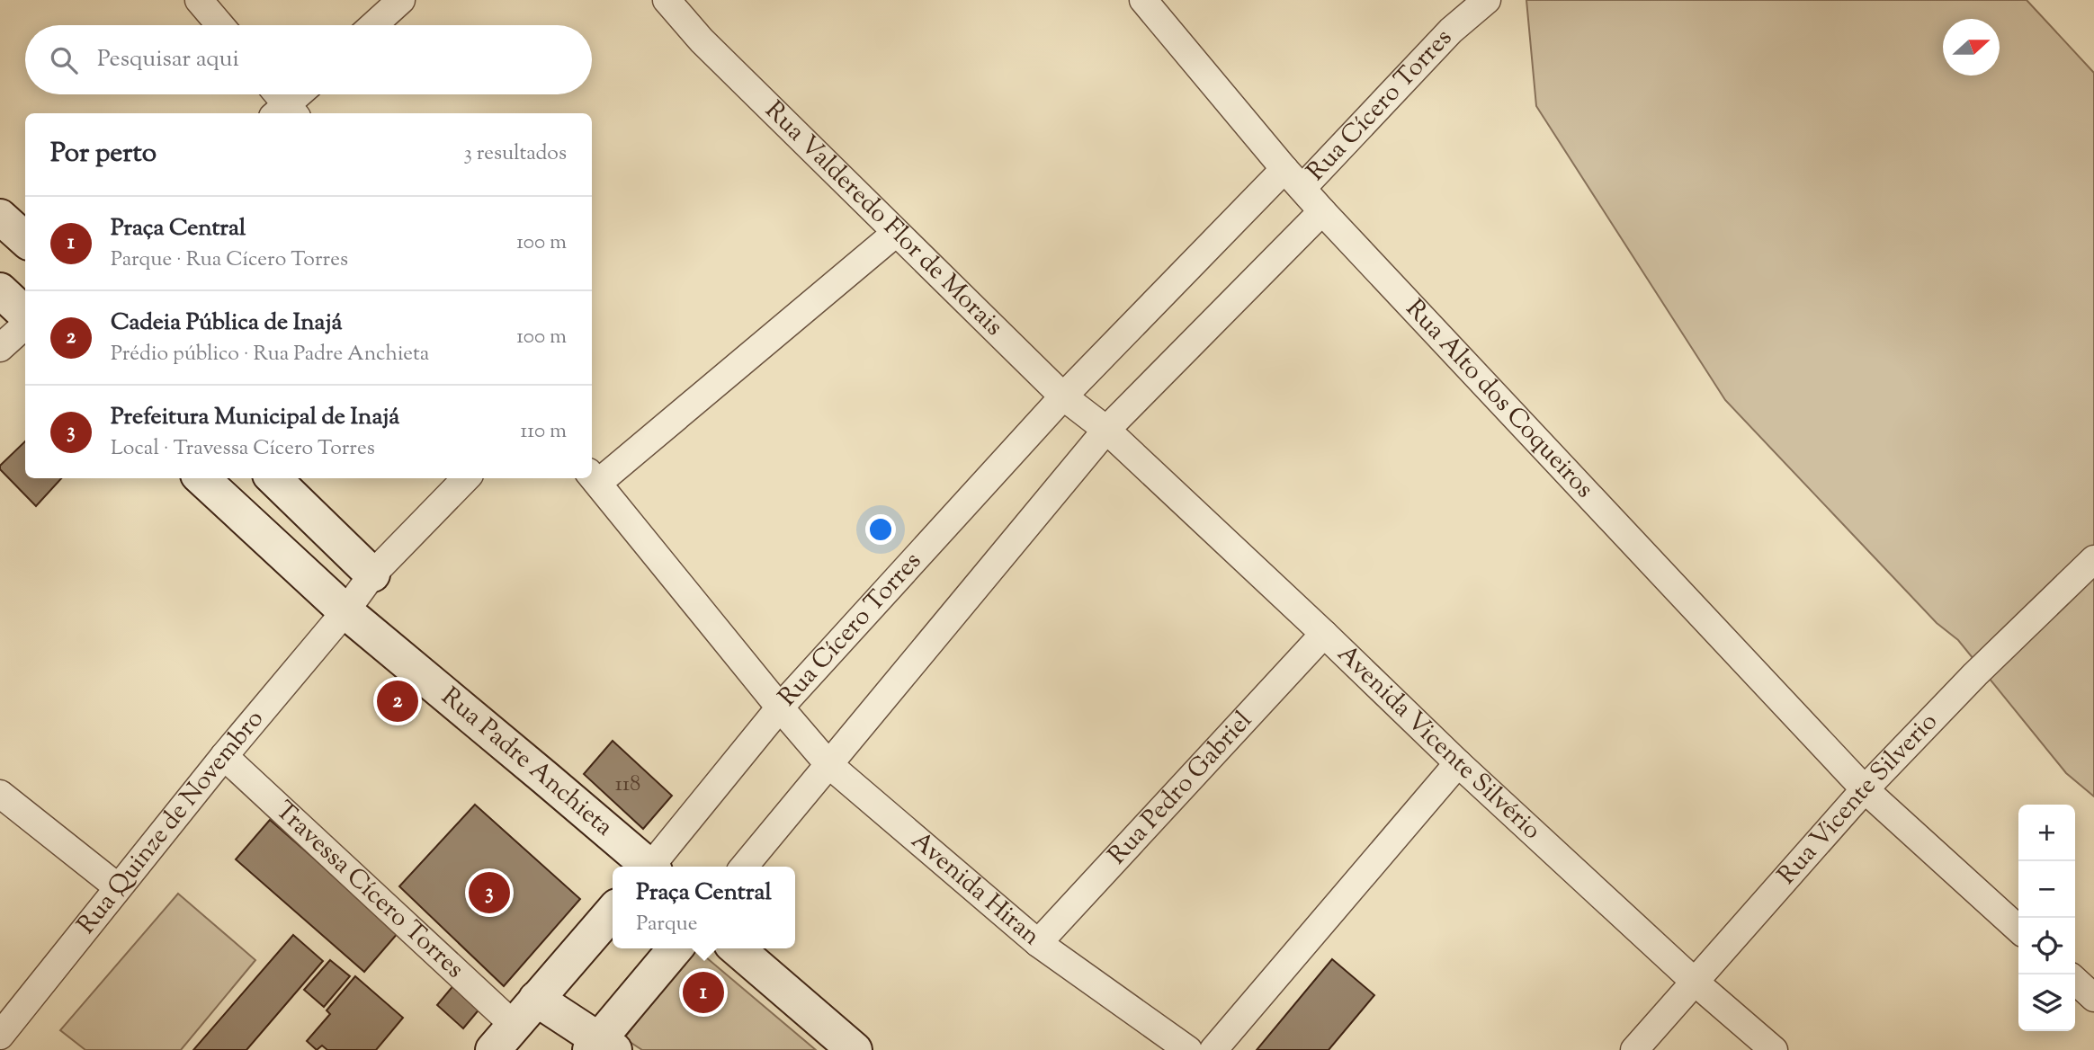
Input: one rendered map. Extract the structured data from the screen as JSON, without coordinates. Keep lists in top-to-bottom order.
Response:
{
  "streets": {
    "street": [
      "Rua Cícero Torres",
      "Rua Valderedo Flor de Morais",
      "Rua Alto dos Coqueiros",
      "Avenida Vicente Silvério",
      "Rua Padre Anchieta",
      "Rua Pedro Gabriel",
      "Rua Vicente Silverio",
      "Rua Quinze de Novembro",
      "Avenida Hiran",
      "Travessa Cícero Torres"
    ]
  },
  "crossings": [
    ["Rua Cícero Torres", "Rua Valderedo Flor de Morais"],
    ["Rua Cícero Torres", "Rua Alto dos Coqueiros"],
    ["Rua Cícero Torres", "Avenida Hiran"],
    ["Rua Valderedo Flor de Morais", "Avenida Vicente Silvério"],
    ["Rua Alto dos Coqueiros", "Rua Vicente Silverio"],
    ["Avenida Vicente Silvério", "Rua Pedro Gabriel"],
    ["Avenida Vicente Silvério", "Rua Vicente Silverio"],
    ["Rua Padre Anchieta", "Rua Quinze de Novembro"],
    ["Rua Pedro Gabriel", "Avenida Hiran"],
    ["Rua Quinze de Novembro", "Travessa Cícero Torres"]
  ],
  "house_numbers": ["118"],
  "north": "right",
  "page": {
    "search": "Pesquisar aqui",
    "heading": ["Por perto", "3 resultados"],
    "list": [
      {
        "mark": "1",
        "name": "Praça Central",
        "note": "Parque · Rua Cícero Torres",
        "value": "100 m"
      },
      {
        "mark": "2",
        "name": "Cadeia Pública de Inajá",
        "note": "Prédio público · Rua Padre Anchieta",
        "value": "100 m"
      },
      {
        "mark": "3",
        "name": "Prefeitura Municipal de Inajá",
        "note": "Local · Travessa Cícero Torres",
        "value": "110 m"
      }
    ],
    "pins": ["2", "3", "1"],
    "map_buttons": ["+", "−"],
    "popup": ["Praça Central", "Parque"]
  }
}
